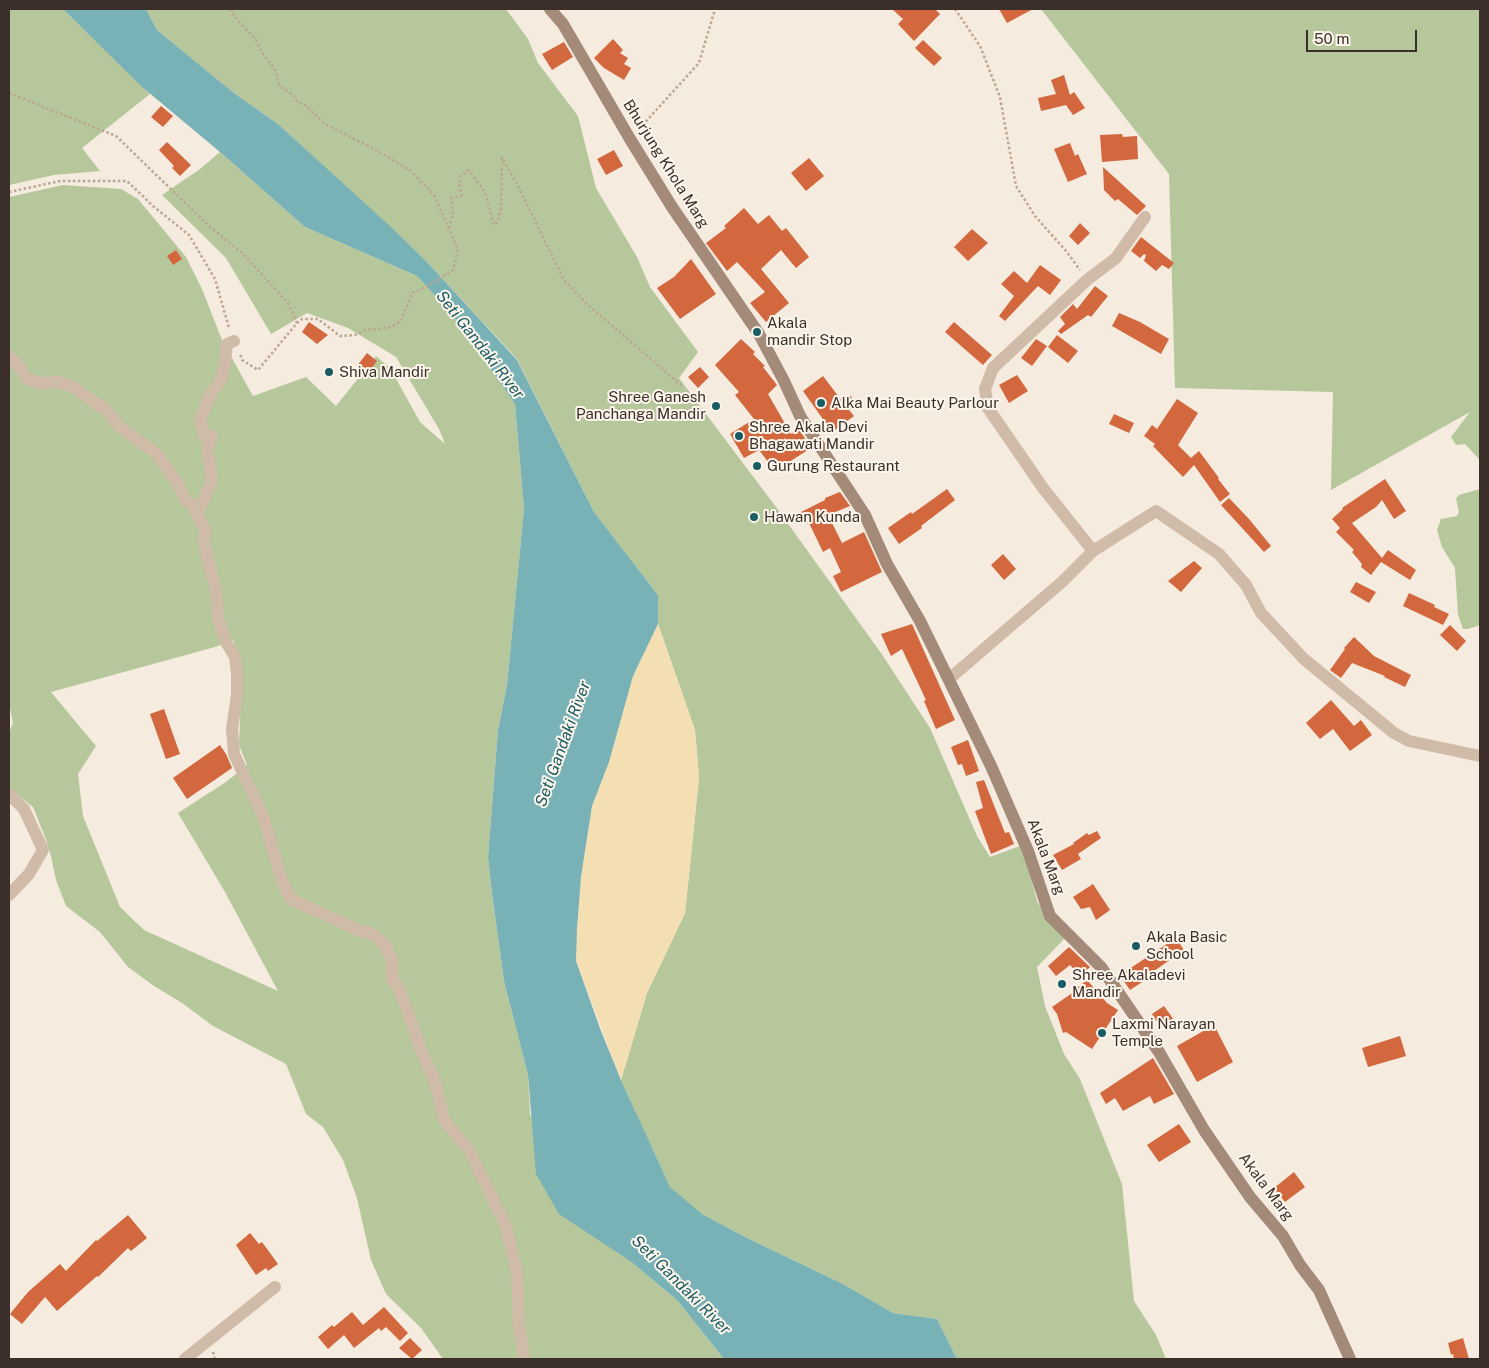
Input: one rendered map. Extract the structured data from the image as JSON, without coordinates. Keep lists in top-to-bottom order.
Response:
{
  "streets": {
    "main road": ["Bhurjung Khola Marg", "Akala Marg"]
  },
  "crossings": [
    ["Bhurjung Khola Marg", "Akala Marg"]
  ],
  "water": ["Seti Gandaki River"],
  "places": [
    "Akala mandir Stop",
    "Shiva Mandir",
    "Alka Mai Beauty Parlour",
    "Shree Ganesh Panchanga Mandir",
    "Shree Akala Devi Bhagawati Mandir",
    "Gurung Restaurant",
    "Hawan Kunda",
    "Akala Basic School",
    "Shree Akaladevi Mandir",
    "Laxmi Narayan Temple"
  ],
  "scale_bar": "50 m"
}
